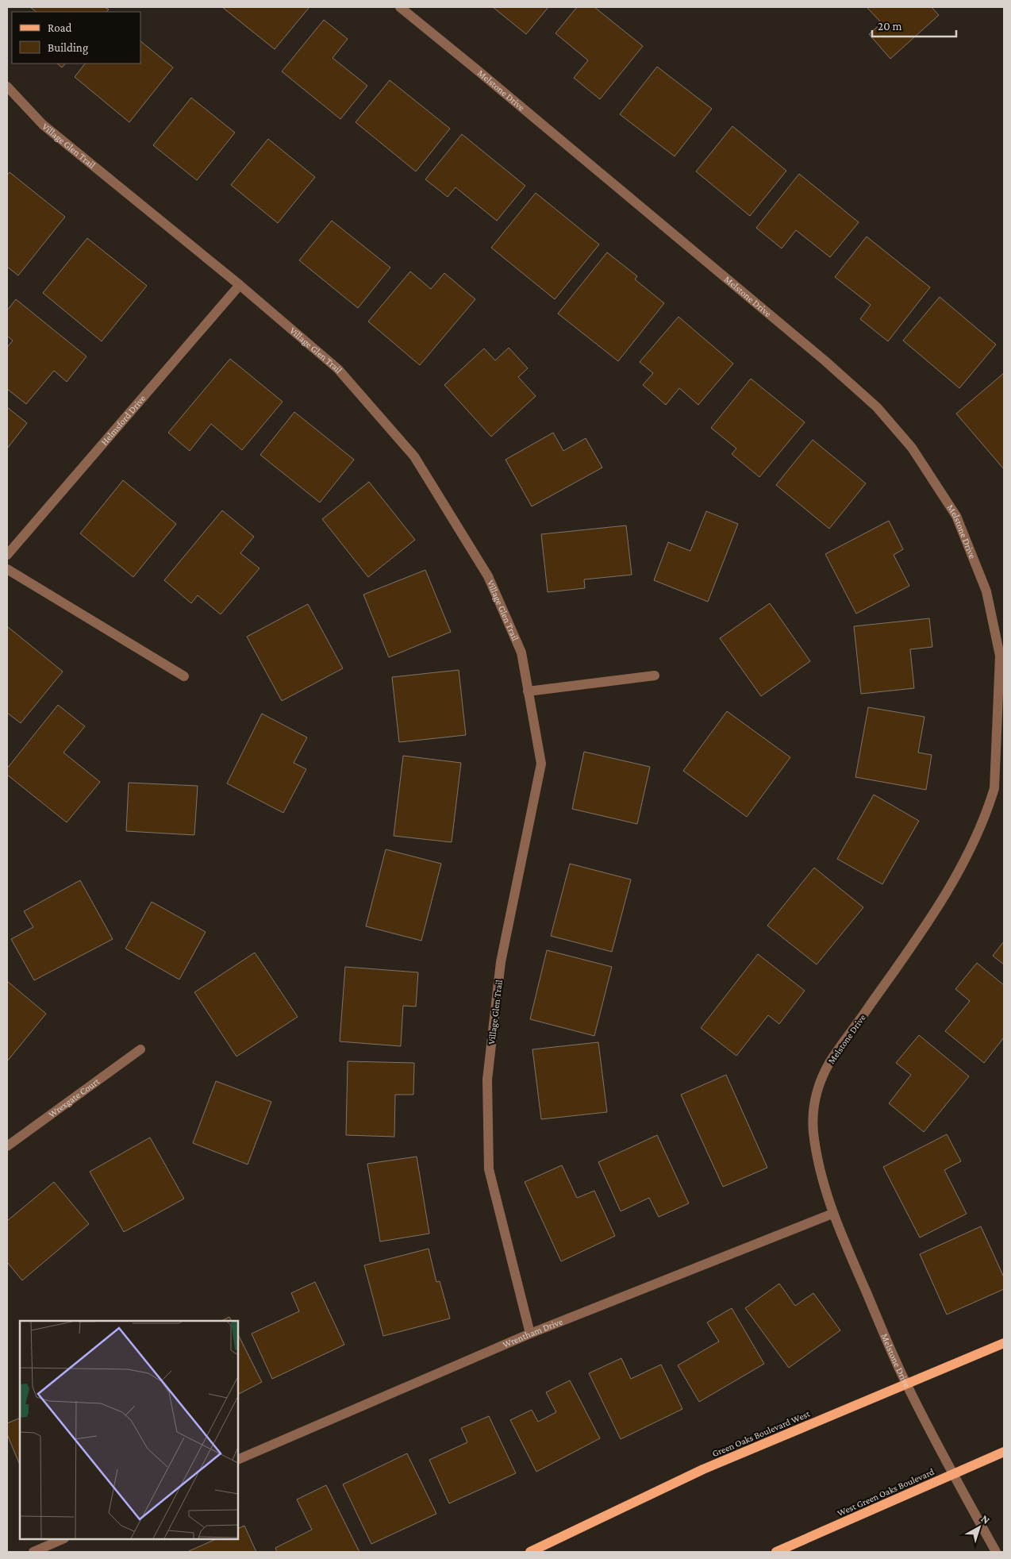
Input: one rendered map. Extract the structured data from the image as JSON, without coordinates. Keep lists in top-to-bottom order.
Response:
{
  "streets": {
    "main road": ["Green Oaks Boulevard West", "West Green Oaks Boulevard"],
    "street": [
      "Melstone Drive",
      "Village Glen Trail",
      "Helmsford Drive",
      "Wrexgate Court",
      "Wrentham Drive"
    ]
  },
  "crossings": [
    ["Melstone Drive", "Wrentham Drive"],
    ["Melstone Drive", "Green Oaks Boulevard West"],
    ["Melstone Drive", "West Green Oaks Boulevard"],
    ["Village Glen Trail", "Helmsford Drive"],
    ["Village Glen Trail", "Wrentham Drive"]
  ],
  "legend": ["Road", "Building"],
  "scale_bar": "20 m",
  "north": "top right"
}
